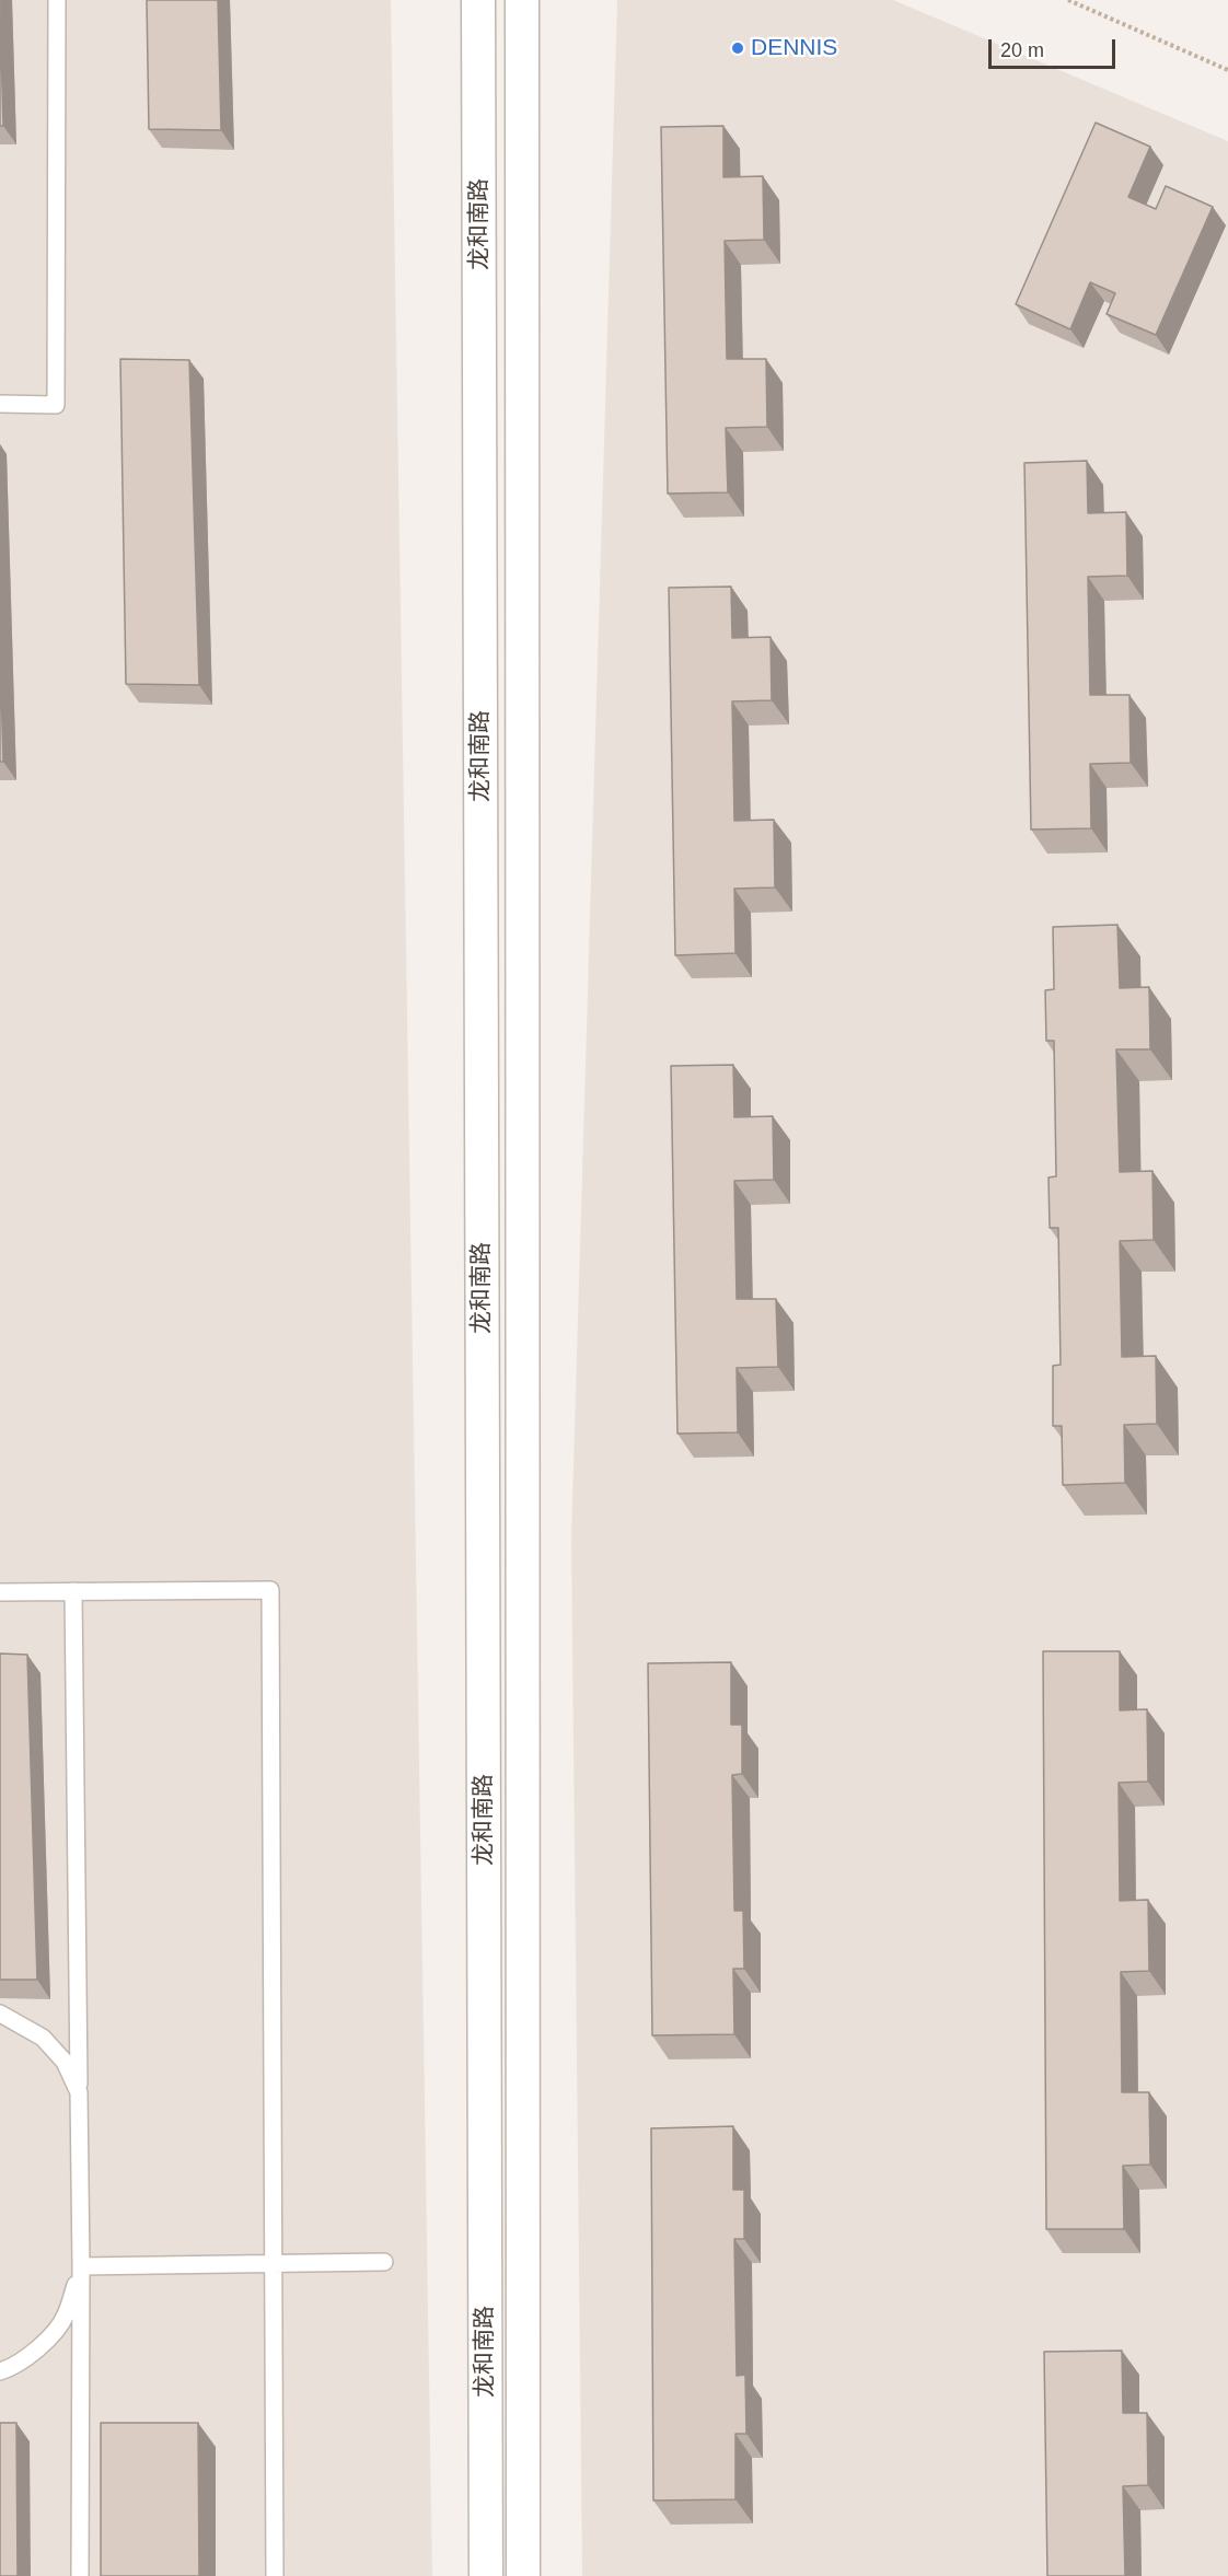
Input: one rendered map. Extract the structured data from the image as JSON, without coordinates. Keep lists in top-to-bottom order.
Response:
{
  "streets": {
    "street": ["龙和南路"]
  },
  "places": ["DENNIS"],
  "scale_bar": "20 m"
}
